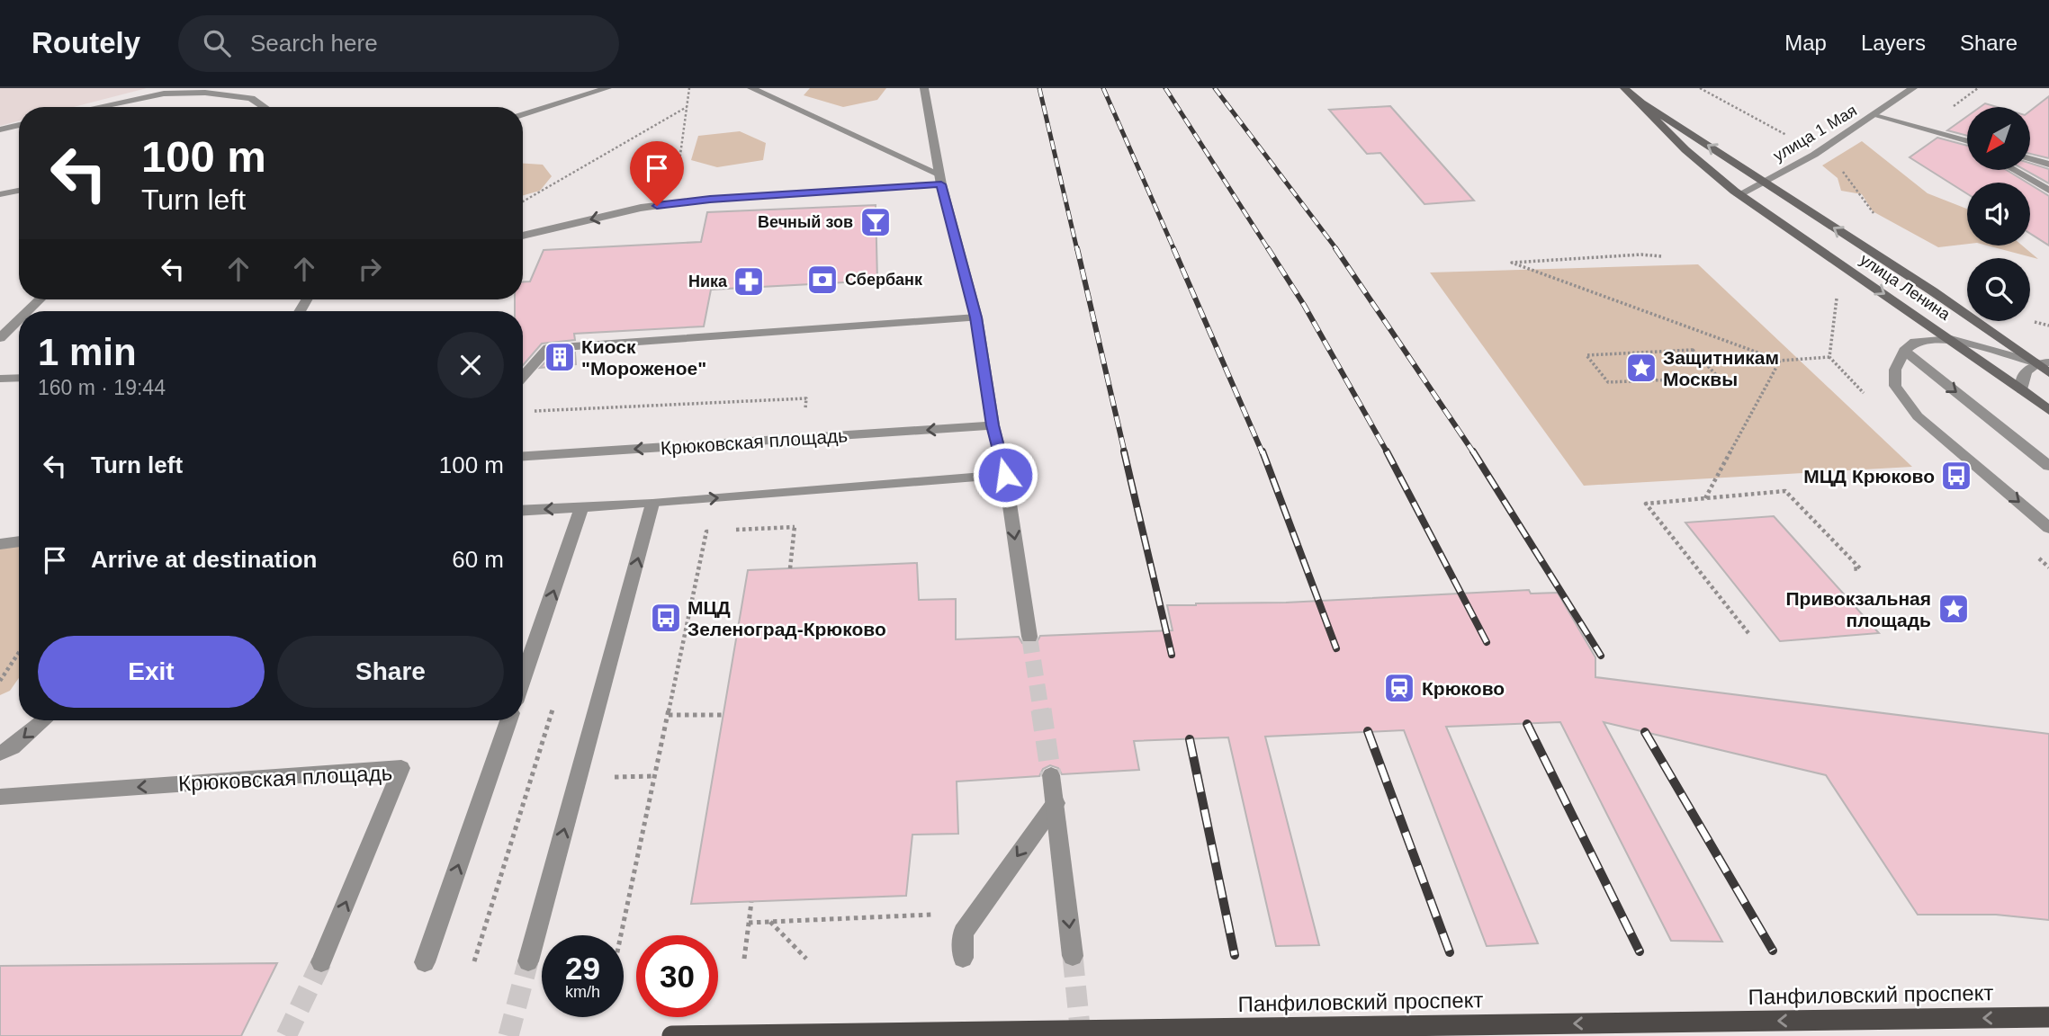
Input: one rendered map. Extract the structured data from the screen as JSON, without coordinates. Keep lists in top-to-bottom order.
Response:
{
  "streets": {
    "main road": ["улица Ленина", "Панфиловский проспект"],
    "street": ["улица 1 Мая", "Крюковская площадь"]
  },
  "crossings": [
    ["улица 1 Мая", "улица Ленина"]
  ],
  "one_way": ["Панфиловский проспект"],
  "places": {
    "bar": ["Вечный зов"],
    "bank": ["Сбербанк"],
    "pharmacy": ["Ника"],
    "building": ["Киоск \"Мороженое\""],
    "place": ["Защитникам Москвы", "Привокзальная площадь"],
    "bus stop": ["МЦД Крюково", "МЦД Зеленоград-Крюково"],
    "station": ["Крюково"]
  },
  "north": "bottom left",
  "page": {
    "header": "Routely",
    "search": "Search here",
    "nav": ["Map", "Layers", "Share"],
    "turn": ["100 m", "Turn left"],
    "heading": ["1 min", "160 m · 19:44"],
    "list": [
      {
        "name": "Turn left",
        "value": "100 m"
      },
      {
        "name": "Arrive at destination",
        "value": "60 m"
      }
    ],
    "buttons": ["Exit", "Share"],
    "speed": "29 km/h",
    "limit": "30"
  }
}
